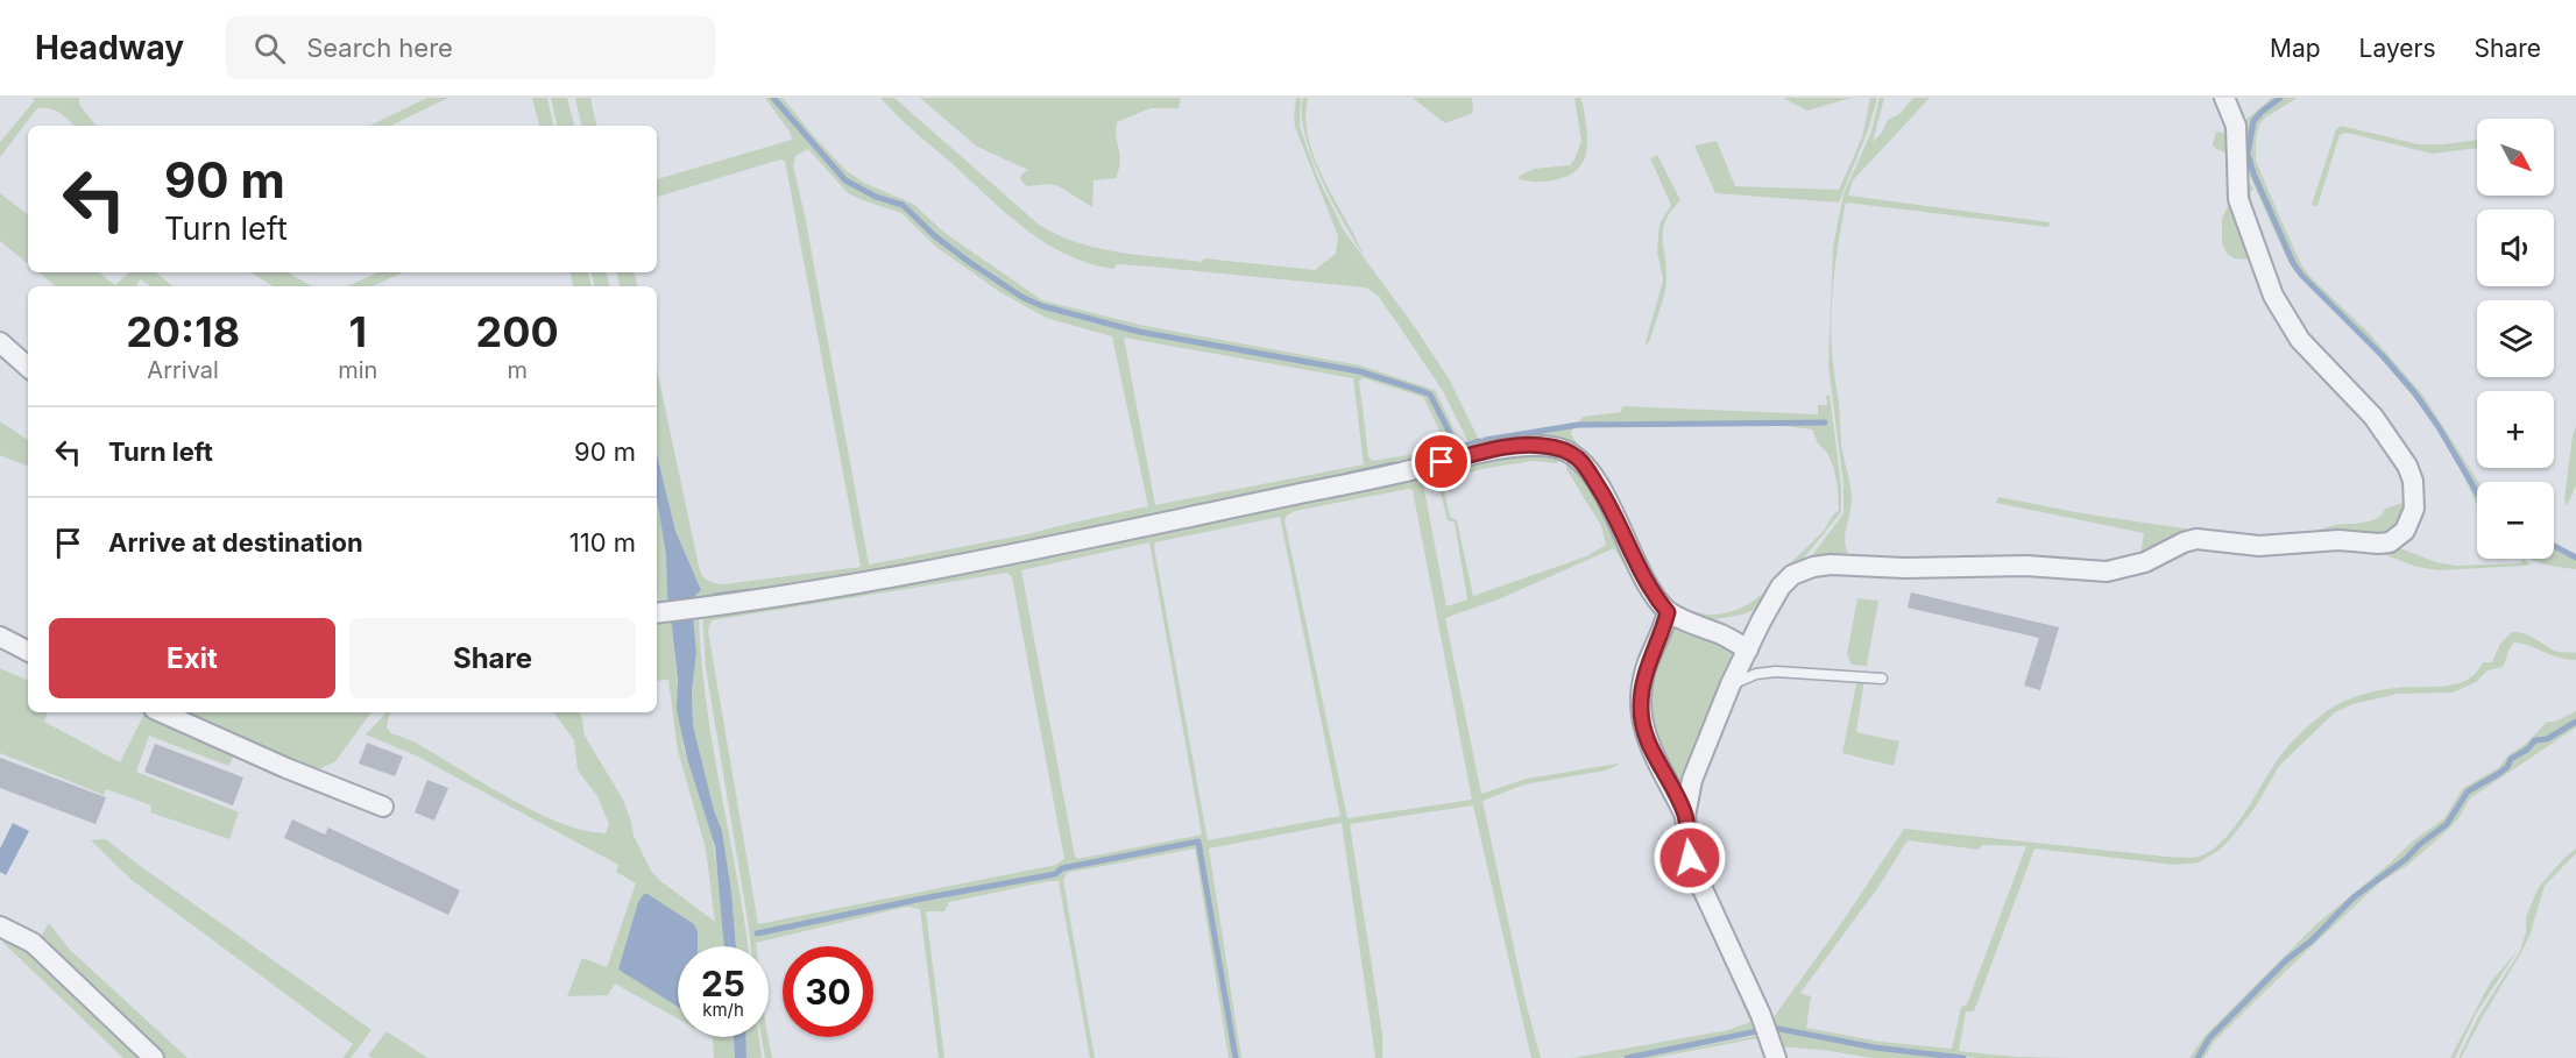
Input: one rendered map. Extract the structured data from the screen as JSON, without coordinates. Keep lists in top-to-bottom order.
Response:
{
  "north": "bottom right",
  "page": {
    "header": "Headway",
    "search": "Search here",
    "nav": ["Map", "Layers", "Share"],
    "map_buttons": ["+", "−"],
    "turn": ["90 m", "Turn left"],
    "eta": [
      "20:18",
      "Arrival",
      "1",
      "min",
      "200",
      "m"
    ],
    "list": [
      {
        "name": "Turn left",
        "value": "90 m"
      },
      {
        "name": "Arrive at destination",
        "value": "110 m"
      }
    ],
    "buttons": ["Exit", "Share"],
    "speed": "25 km/h",
    "limit": "30"
  }
}
